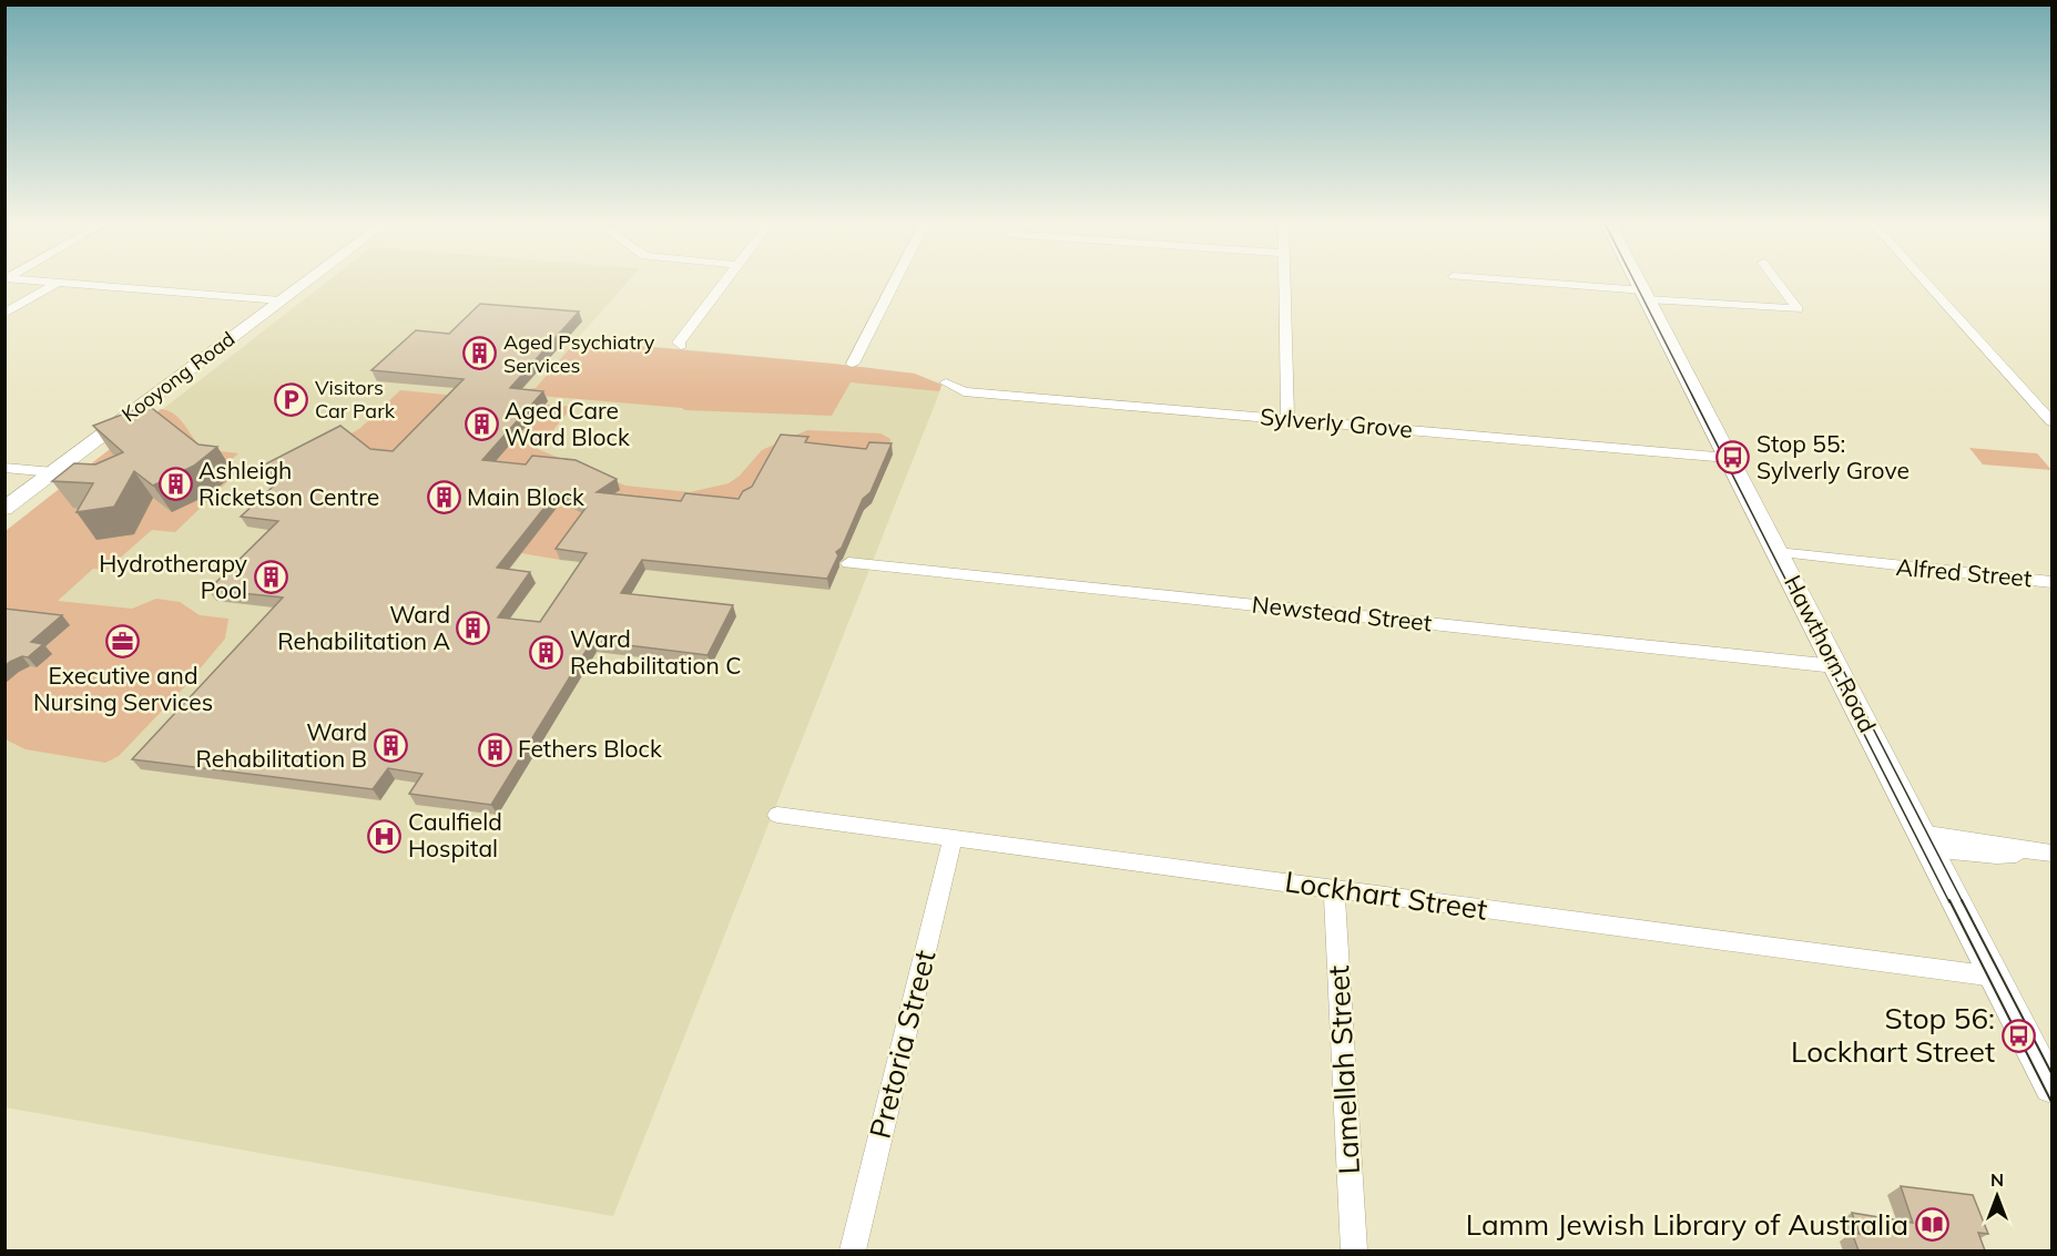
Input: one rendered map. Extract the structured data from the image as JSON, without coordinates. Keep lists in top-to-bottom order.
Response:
{
  "streets": {
    "main road": ["Hawthorn Road"],
    "street": [
      "Kooyong Road",
      "Sylverly Grove",
      "Alfred Street",
      "Newstead Street",
      "Lockhart Street",
      "Pretoria Street",
      "Lamellah Street"
    ]
  },
  "crossings": [
    ["Sylverly Grove", "Hawthorn Road"],
    ["Alfred Street", "Hawthorn Road"],
    ["Newstead Street", "Hawthorn Road"],
    ["Hawthorn Road", "Lockhart Street"],
    ["Lockhart Street", "Pretoria Street"],
    ["Lockhart Street", "Lamellah Street"]
  ],
  "places": {
    "building": [
      "Aged Psychiatry Services",
      "Aged Care Ward Block",
      "Ashleigh Ricketson Centre",
      "Main Block",
      "Hydrotherapy Pool",
      "Ward Rehabilitation A",
      "Ward Rehabilitation C",
      "Ward Rehabilitation B",
      "Fethers Block"
    ],
    "parking": ["Visitors Car Park"],
    "bus stop": ["Stop 55: Sylverly Grove", "Stop 56: Lockhart Street"],
    "office": ["Executive and Nursing Services"],
    "hospital": ["Caulfield Hospital"],
    "library": ["Lamm Jewish Library of Australia"]
  },
  "north": "top"
}
